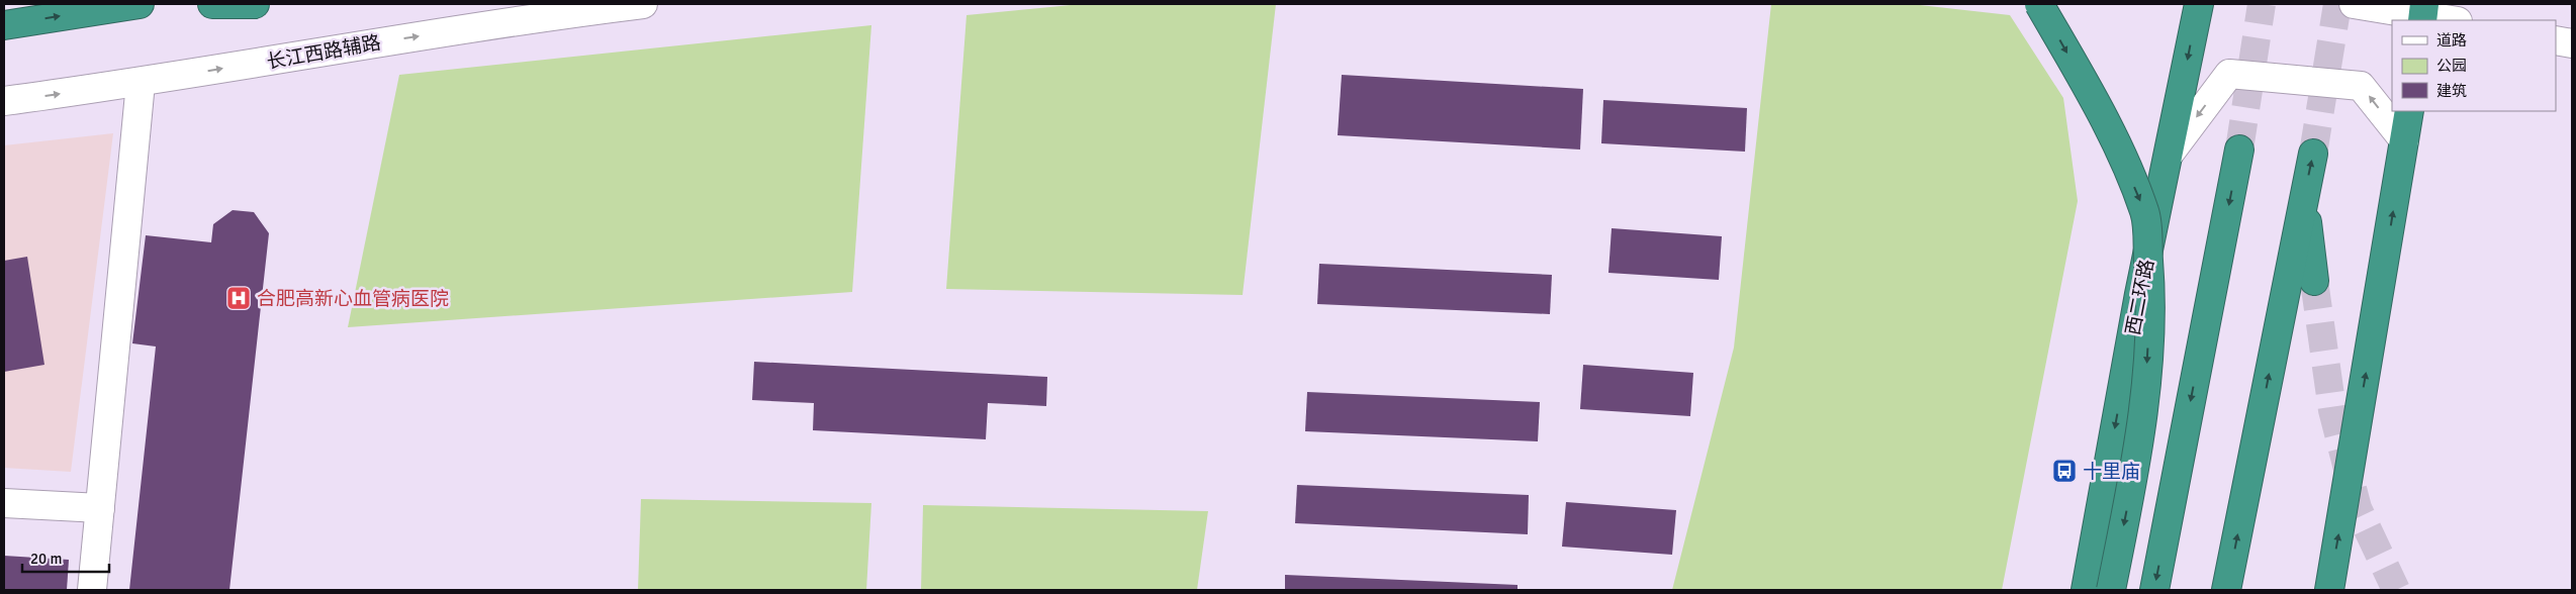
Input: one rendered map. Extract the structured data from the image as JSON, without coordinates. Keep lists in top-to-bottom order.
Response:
{
  "streets": {
    "highway": ["西二环路"],
    "street": ["长江西路辅路"]
  },
  "one_way": ["长江西路辅路"],
  "places": {
    "hospital": ["合肥高新心血管病医院"],
    "bus stop": ["十里庙"]
  },
  "legend": ["道路", "公园", "建筑"],
  "scale_bar": "20 m"
}
